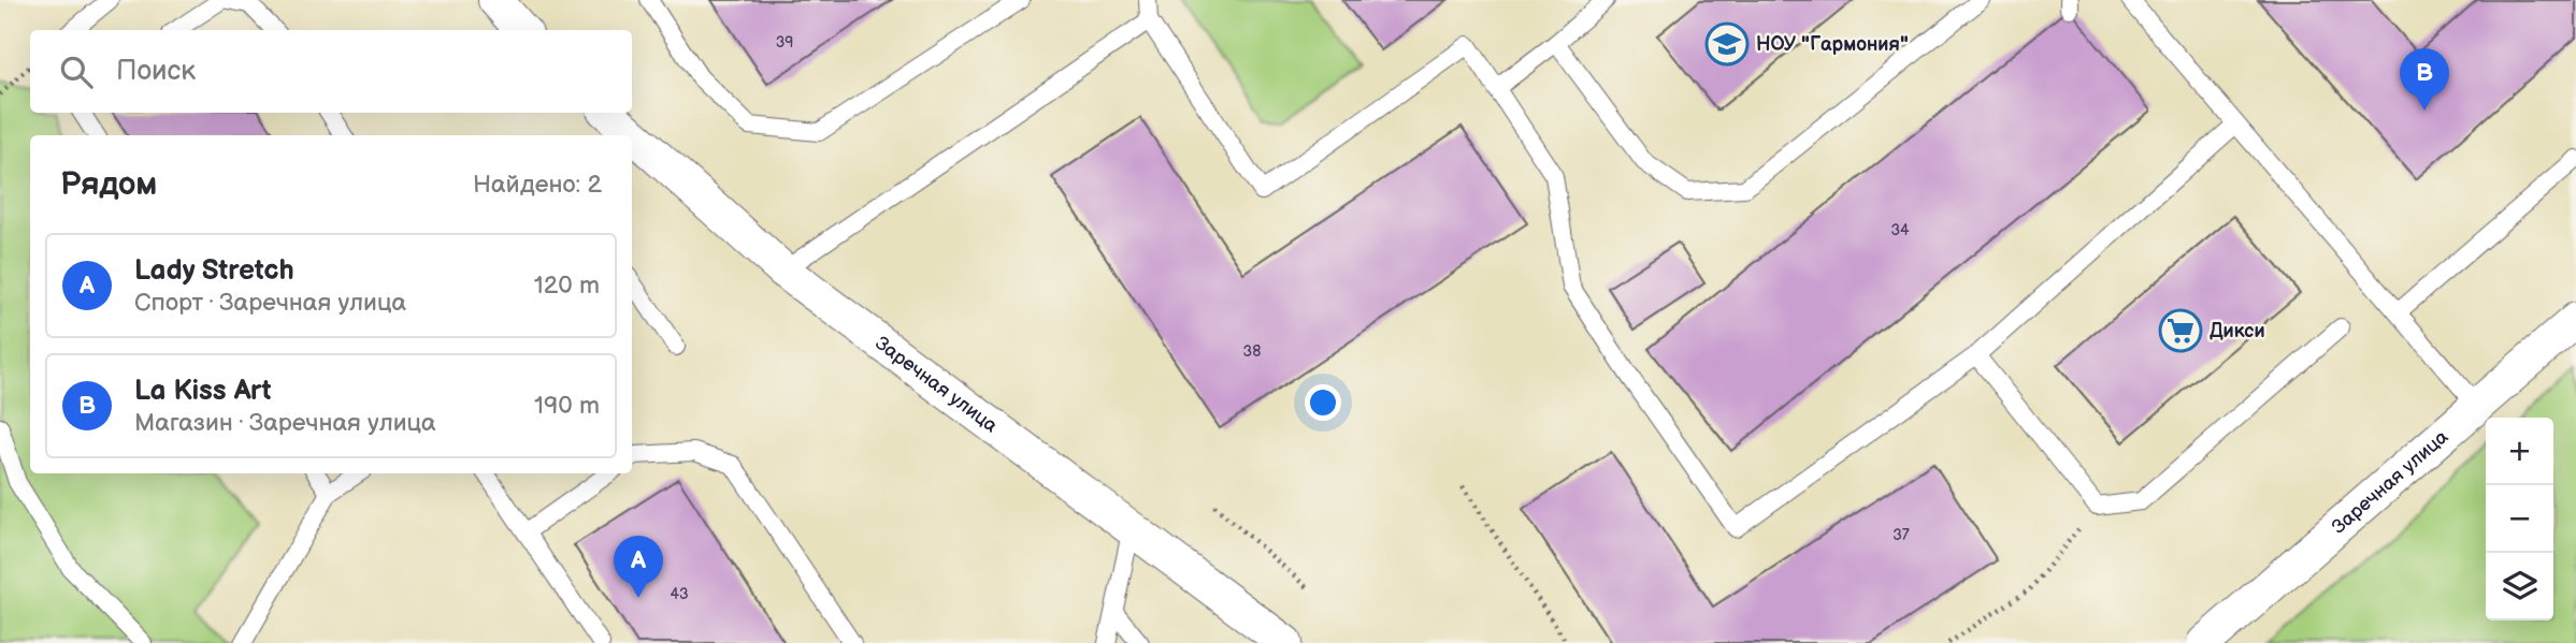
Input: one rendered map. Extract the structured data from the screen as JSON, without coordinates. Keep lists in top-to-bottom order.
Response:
{
  "streets": {
    "street": ["Заречная улица"]
  },
  "places": {
    "school or university": ["НОУ \"Гармония\""],
    "supermarket": ["Дикси"]
  },
  "house_numbers": [
    "39",
    "34",
    "38",
    "37",
    "43"
  ],
  "page": {
    "search": "Поиск",
    "pins": ["B", "A"],
    "heading": ["Рядом", "Найдено: 2"],
    "list": [
      {
        "mark": "A",
        "name": "Lady Stretch",
        "note": "Спорт · Заречная улица",
        "value": "120 m"
      },
      {
        "mark": "B",
        "name": "La Kiss Art",
        "note": "Магазин · Заречная улица",
        "value": "190 m"
      }
    ],
    "map_buttons": ["+", "−"]
  }
}
